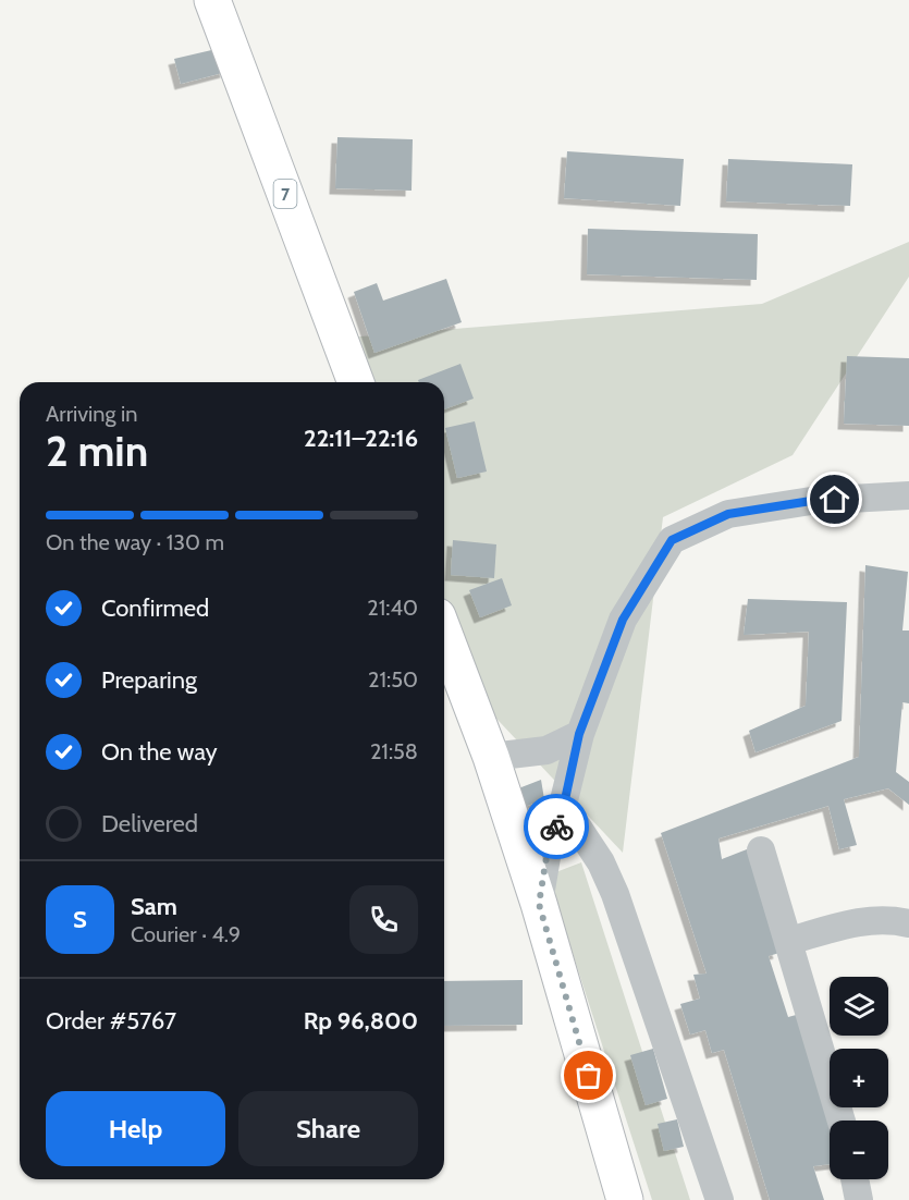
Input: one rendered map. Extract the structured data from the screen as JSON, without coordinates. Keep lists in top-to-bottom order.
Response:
{
  "streets": {
    "highway": ["7"]
  },
  "page": {
    "heading": ["2 min", "Arriving in", "22:11–22:16"],
    "panel": [
      "Sam",
      "Courier · 4.9",
      "Order #5767",
      "Rp 96,800"
    ],
    "bar": "On the way · 130 m",
    "list": [
      ["Confirmed", "21:40"],
      ["Preparing", "21:50"],
      ["On the way", "21:58"],
      "Delivered"
    ],
    "round": "S",
    "map_buttons": ["+", "−"],
    "buttons": ["Help", "Share"]
  }
}
